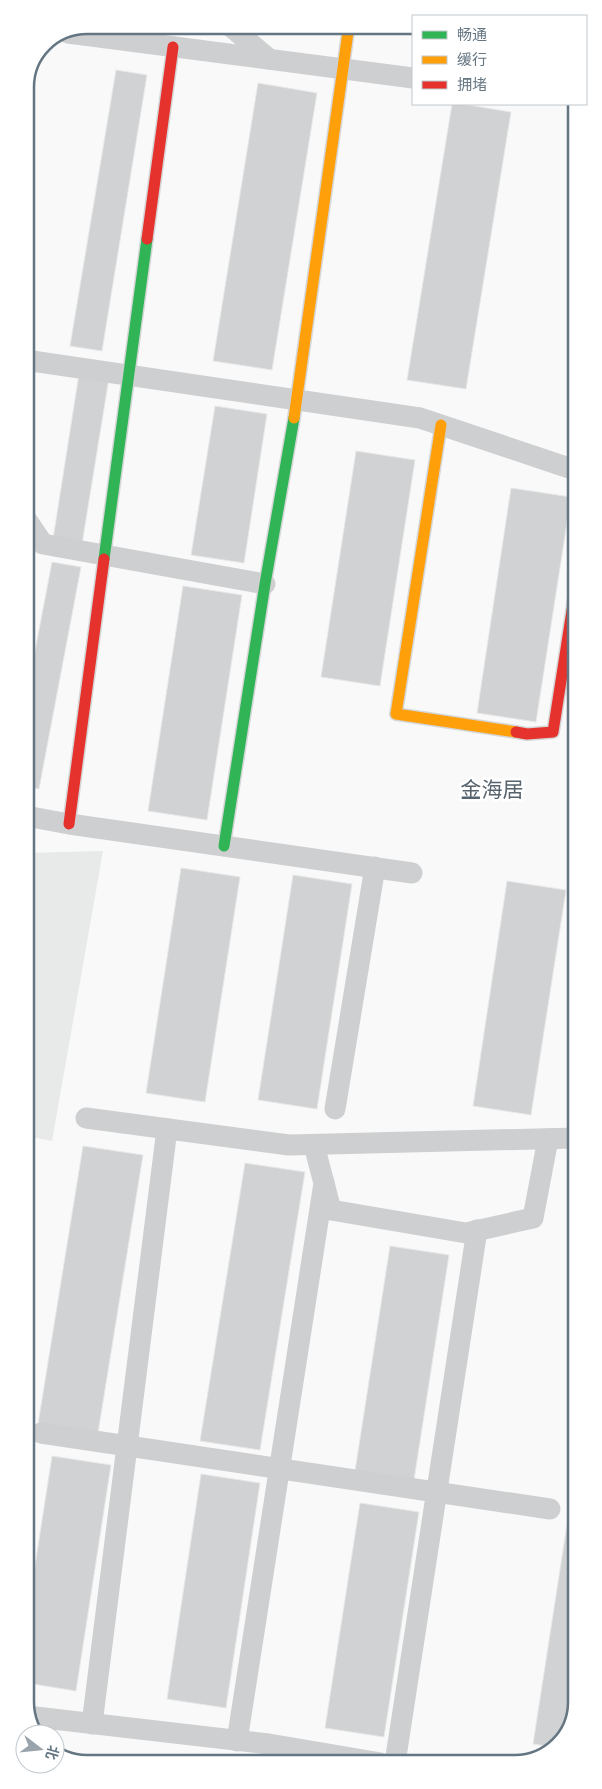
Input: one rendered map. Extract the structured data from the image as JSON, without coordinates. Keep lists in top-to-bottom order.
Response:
{
  "districts": ["金海居"],
  "legend": ["畅通", "缓行", "拥堵"],
  "north": "right"
}
